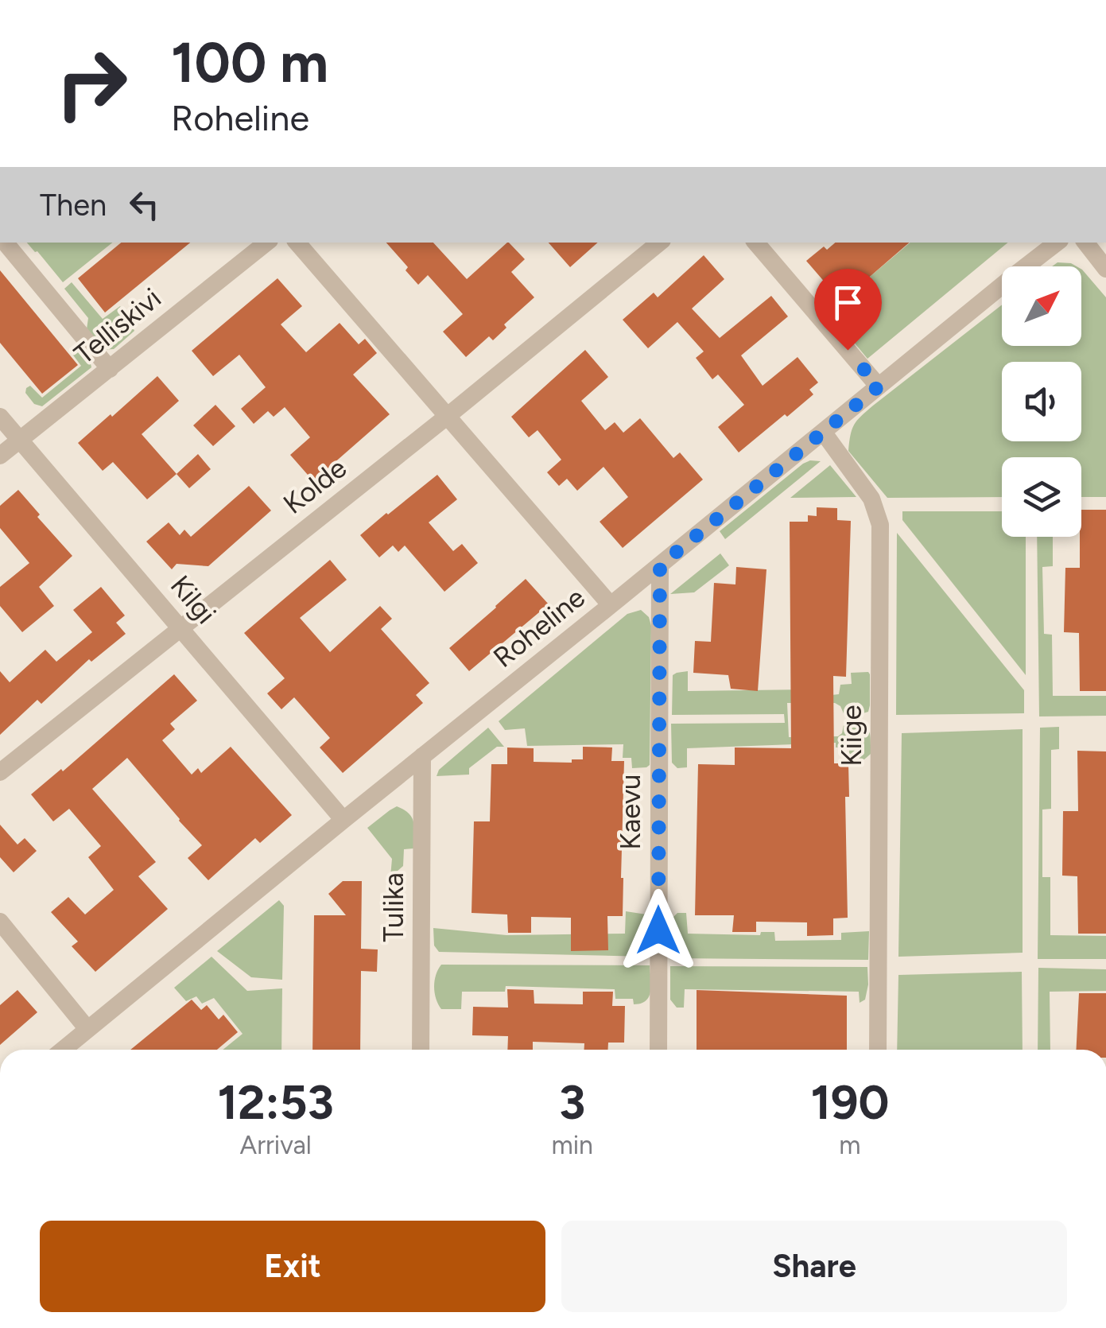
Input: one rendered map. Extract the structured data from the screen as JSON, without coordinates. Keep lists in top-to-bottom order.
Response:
{
  "streets": {
    "street": [
      "Telliskivi",
      "Kolde",
      "Kilgi",
      "Roheline",
      "Kiige",
      "Kaevu",
      "Tulika"
    ]
  },
  "crossings": [
    ["Telliskivi", "Kilgi"],
    ["Kolde", "Kilgi"],
    ["Kilgi", "Roheline"],
    ["Roheline", "Kiige"],
    ["Roheline", "Kaevu"],
    ["Roheline", "Tulika"]
  ],
  "north": "top right",
  "page": {
    "turn": ["100 m", "Roheline"],
    "then": "Then",
    "eta": [
      "12:53",
      "Arrival",
      "3",
      "min",
      "190",
      "m"
    ],
    "buttons": ["Exit", "Share"]
  }
}
